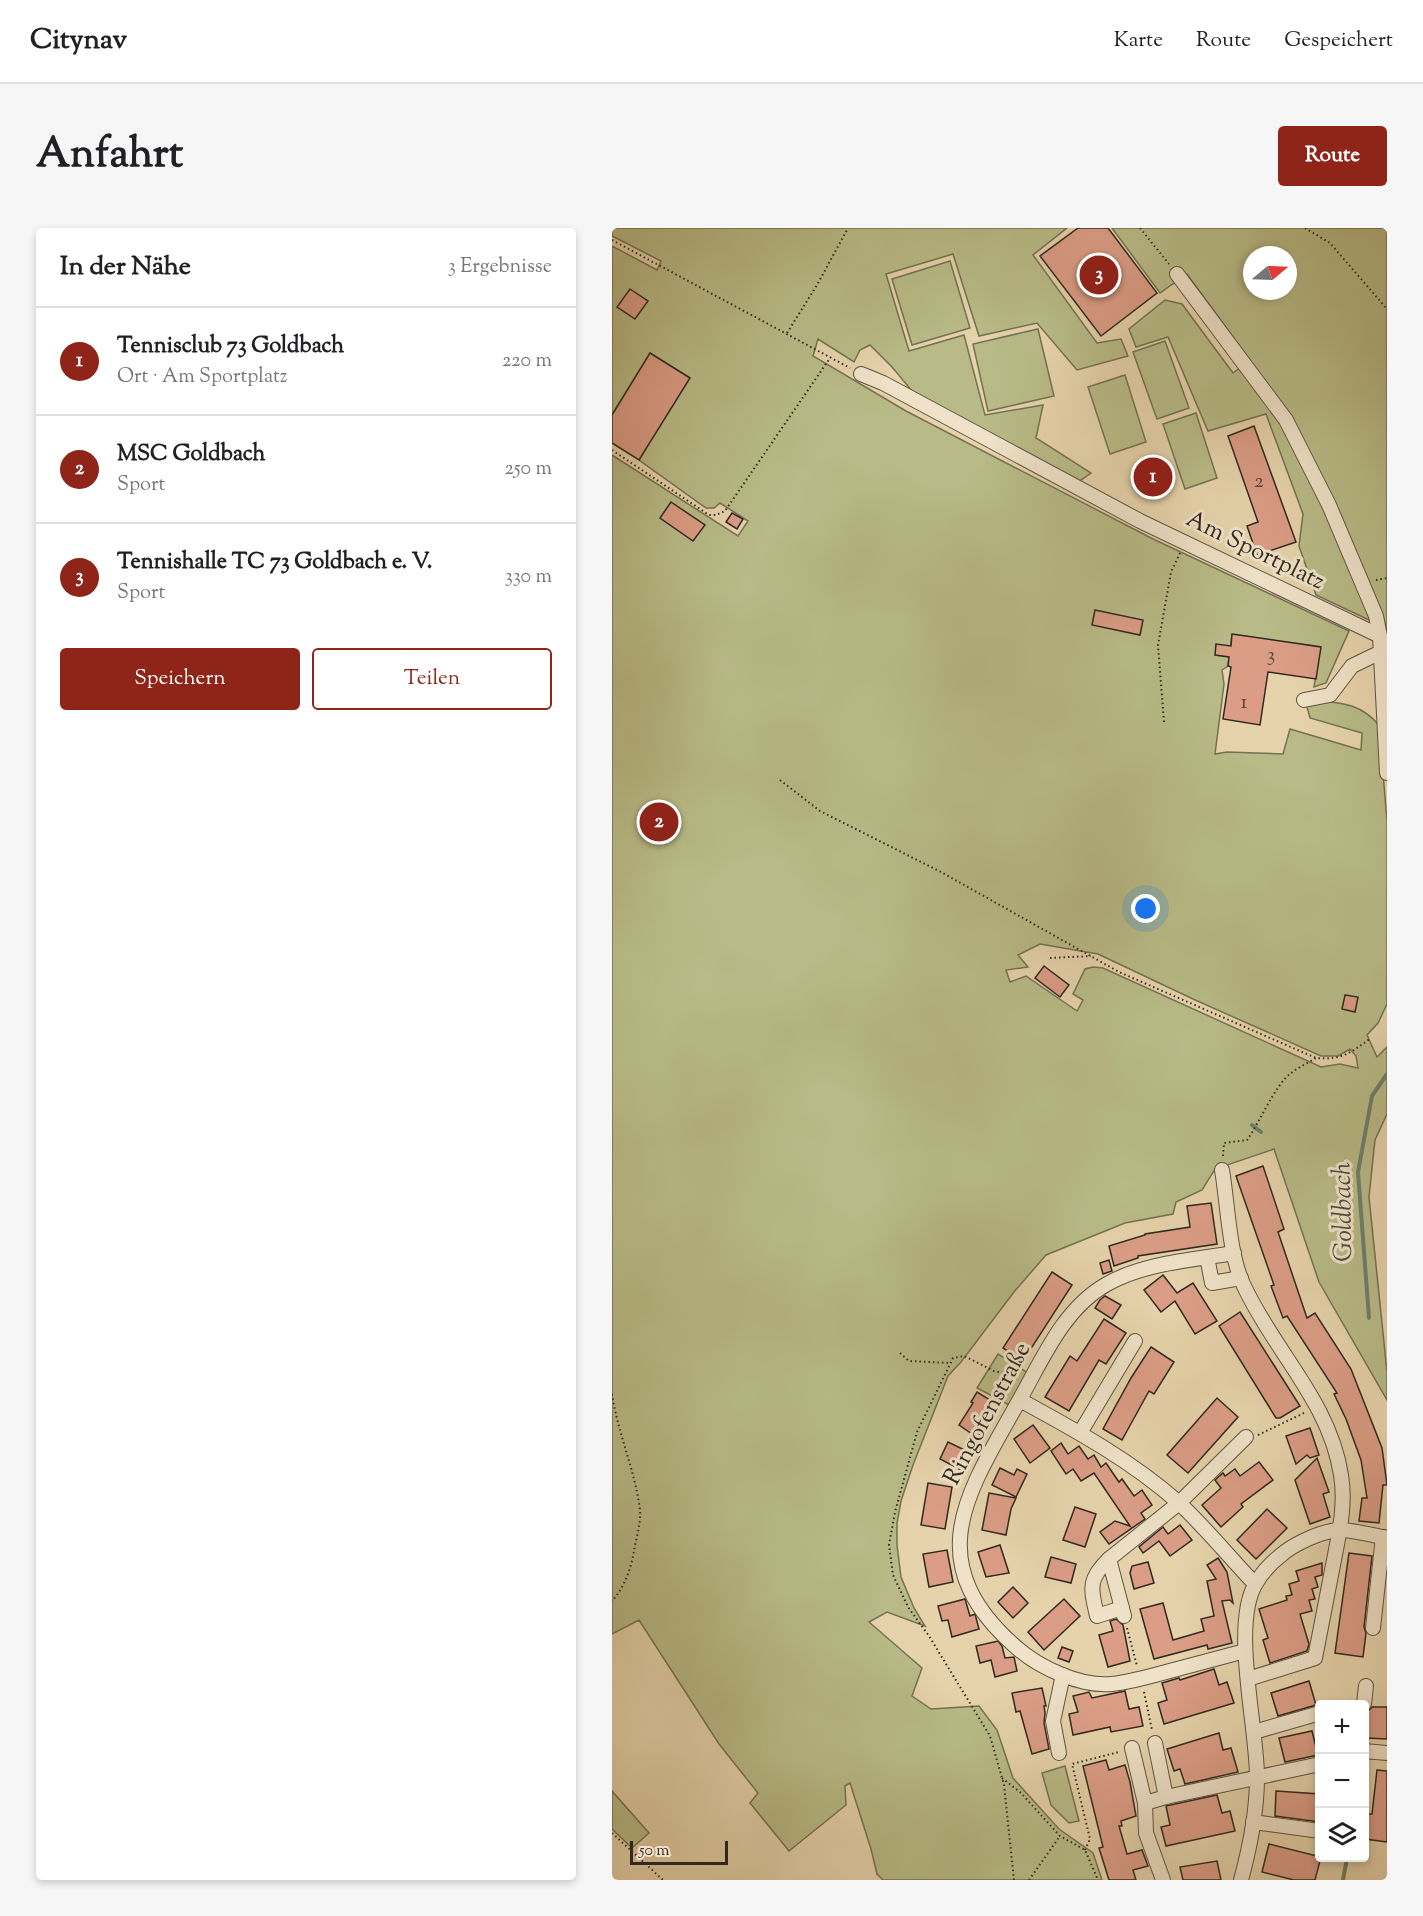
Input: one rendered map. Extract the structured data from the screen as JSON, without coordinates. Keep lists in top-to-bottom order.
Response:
{
  "streets": {
    "street": ["Am Sportplatz", "Ringofenstraße"]
  },
  "water": ["Goldbach"],
  "house_numbers": ["2", "3", "1"],
  "scale_bar": "50 m",
  "north": "right",
  "page": {
    "header": "Citynav",
    "nav": ["Karte", "Route", "Gespeichert"],
    "title": "Anfahrt",
    "buttons": [
      "Route",
      ["Speichern", "Teilen"]
    ],
    "heading": ["In der Nähe", "3 Ergebnisse"],
    "pins": ["3", "1", "2"],
    "list": [
      {
        "mark": "1",
        "name": "Tennisclub 73 Goldbach",
        "note": "Ort · Am Sportplatz",
        "value": "220 m"
      },
      {
        "mark": "2",
        "name": "MSC Goldbach",
        "note": "Sport",
        "value": "250 m"
      },
      {
        "mark": "3",
        "name": "Tennishalle TC 73 Goldbach e. V.",
        "note": "Sport",
        "value": "330 m"
      }
    ],
    "map_buttons": ["+", "−"],
    "scale": "50 m"
  }
}
